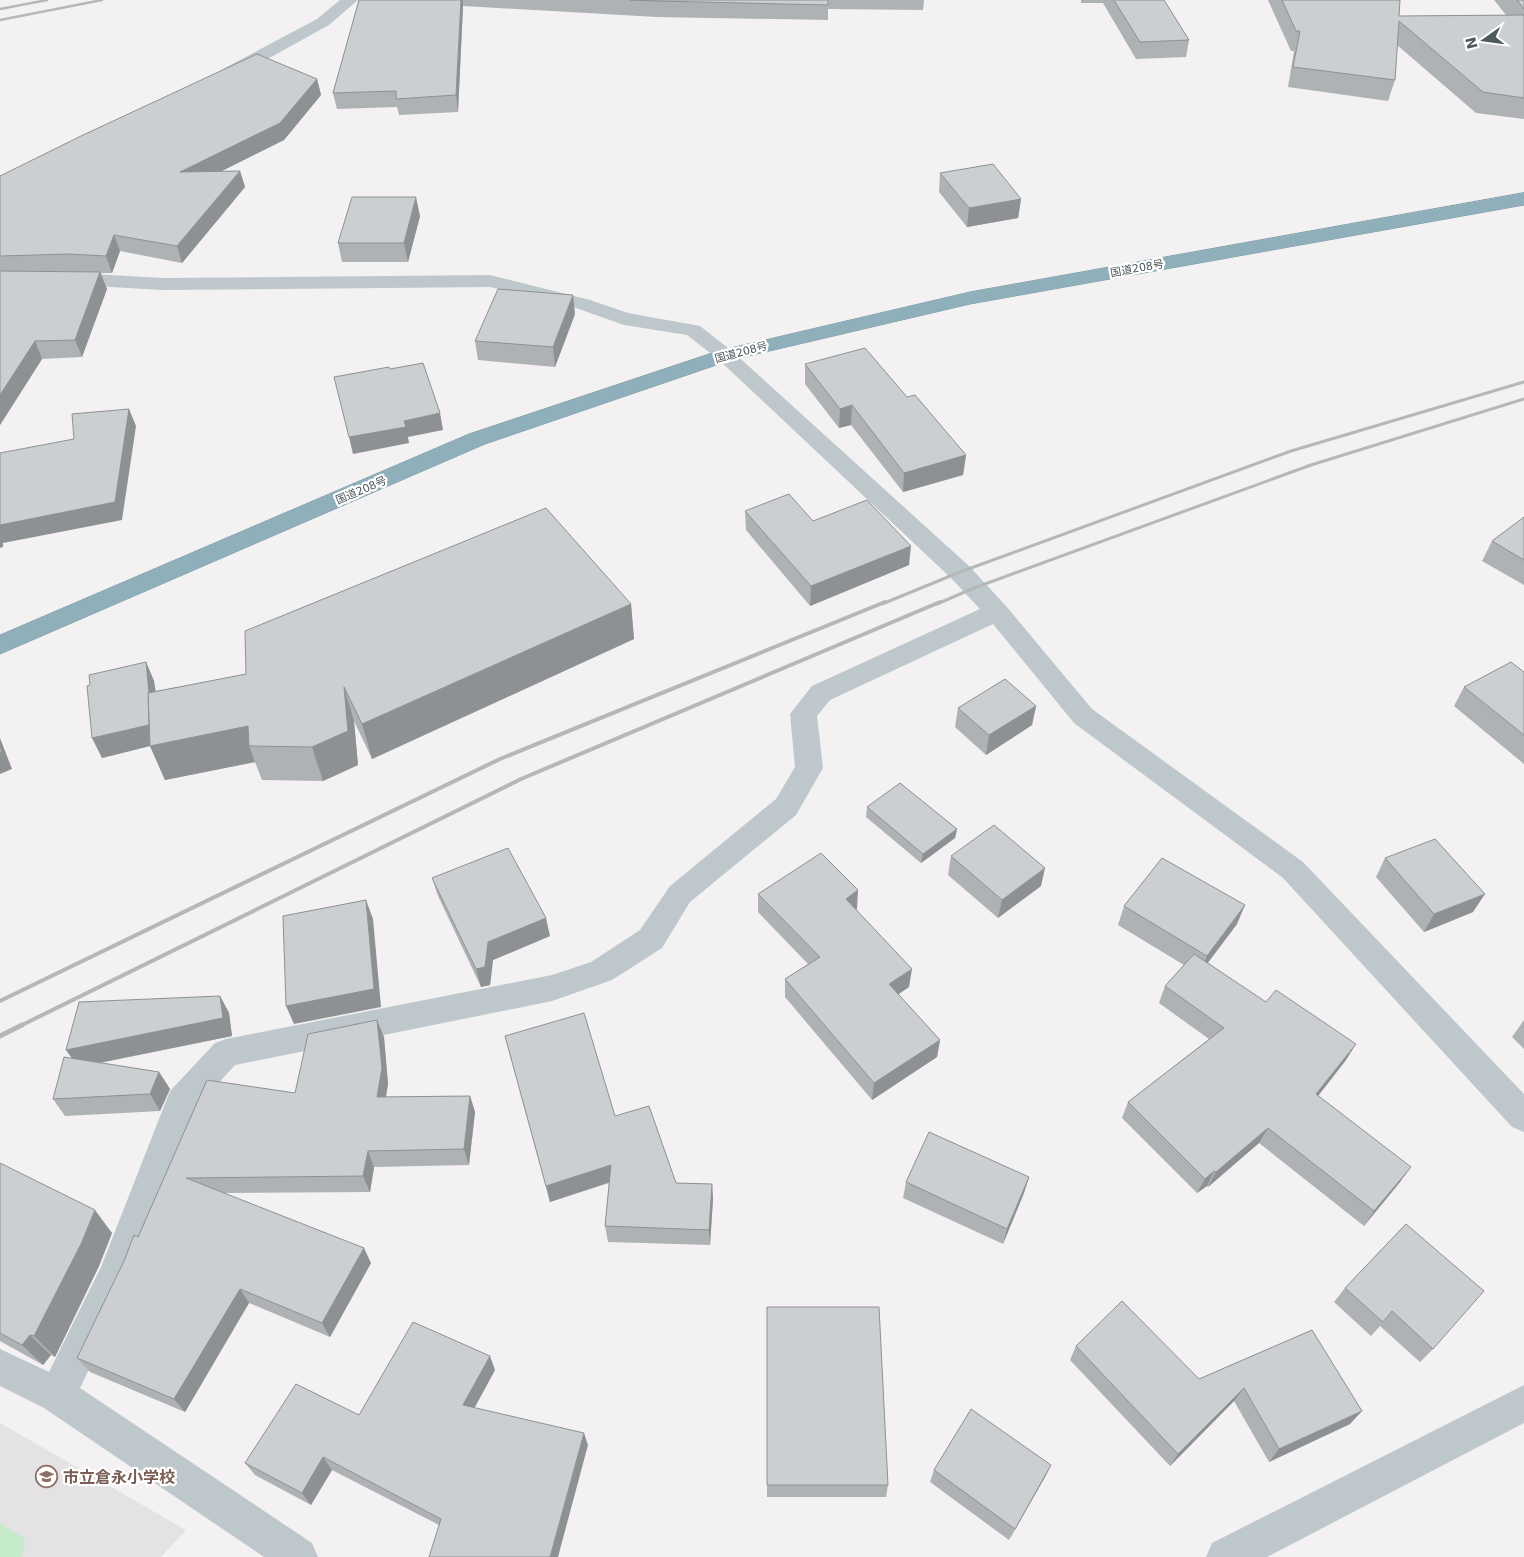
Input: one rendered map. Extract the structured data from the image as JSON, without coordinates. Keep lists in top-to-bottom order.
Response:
{
  "streets": {
    "highway": ["国道208号"]
  },
  "places": {
    "school or university": ["市立倉永小学校"]
  },
  "north": "left"
}
